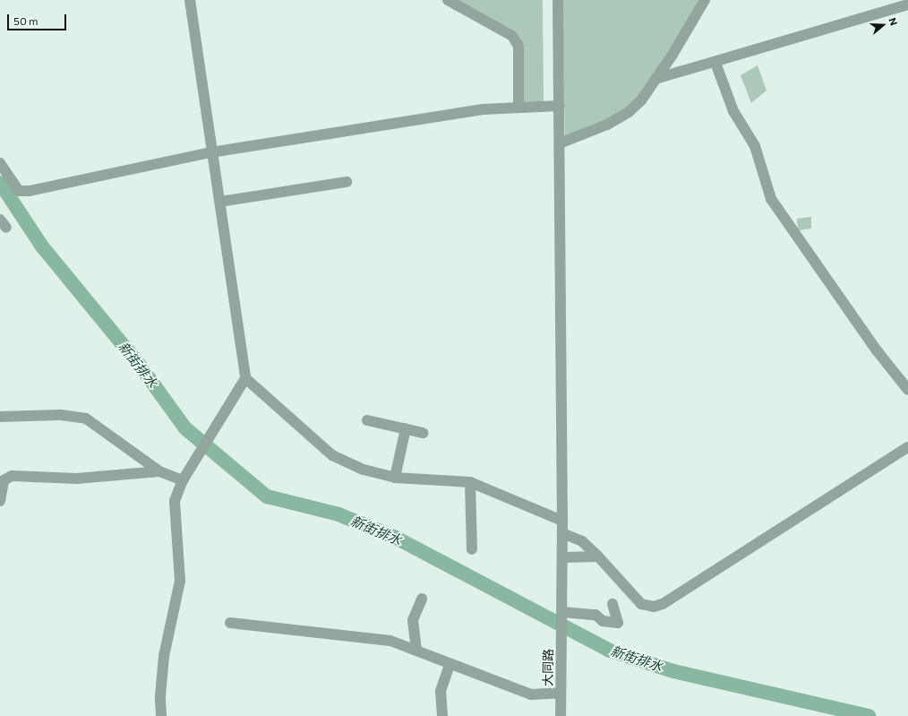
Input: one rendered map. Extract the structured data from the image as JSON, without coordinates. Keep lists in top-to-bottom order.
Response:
{
  "streets": {
    "street": ["大同路"]
  },
  "water": ["新街排水"],
  "scale_bar": "50 m",
  "north": "right"
}
